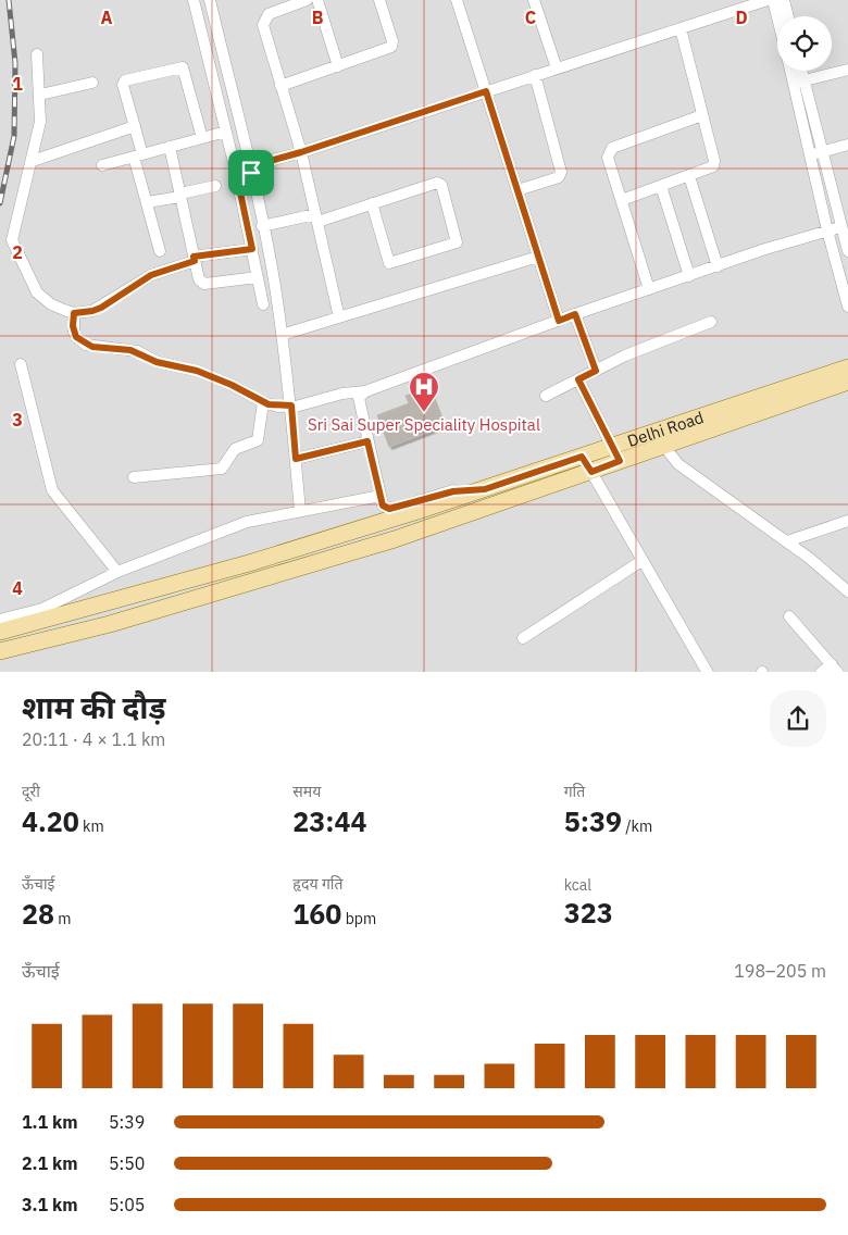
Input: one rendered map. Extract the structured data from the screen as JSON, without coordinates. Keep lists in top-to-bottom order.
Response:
{
  "streets": {
    "main road": ["Delhi Road"]
  },
  "places": {
    "hospital": ["Sri Sai Super Speciality Hospital"]
  },
  "page": {
    "heading": ["शाम की दौड़", "20:11 · 4 × 1.1 km"],
    "stats": [
      ["दूरी", "4.20 km"],
      ["समय", "23:44"],
      ["गति", "5:39 /km"],
      ["ऊँचाई", "28 m"],
      ["हृदय गति", "160 bpm"],
      ["kcal", "323"]
    ],
    "chart": ["ऊँचाई", "198–205 m"],
    "list": [
      {
        "name": "1.1 km",
        "note": "5:39"
      },
      {
        "name": "2.1 km",
        "note": "5:50"
      },
      {
        "name": "3.1 km",
        "note": "5:05"
      }
    ]
  },
  "grid": {
    "columns": [
      "A",
      "B",
      "C",
      "D"
    ],
    "rows": [
      "1",
      "2",
      "3",
      "4"
    ]
  }
}
